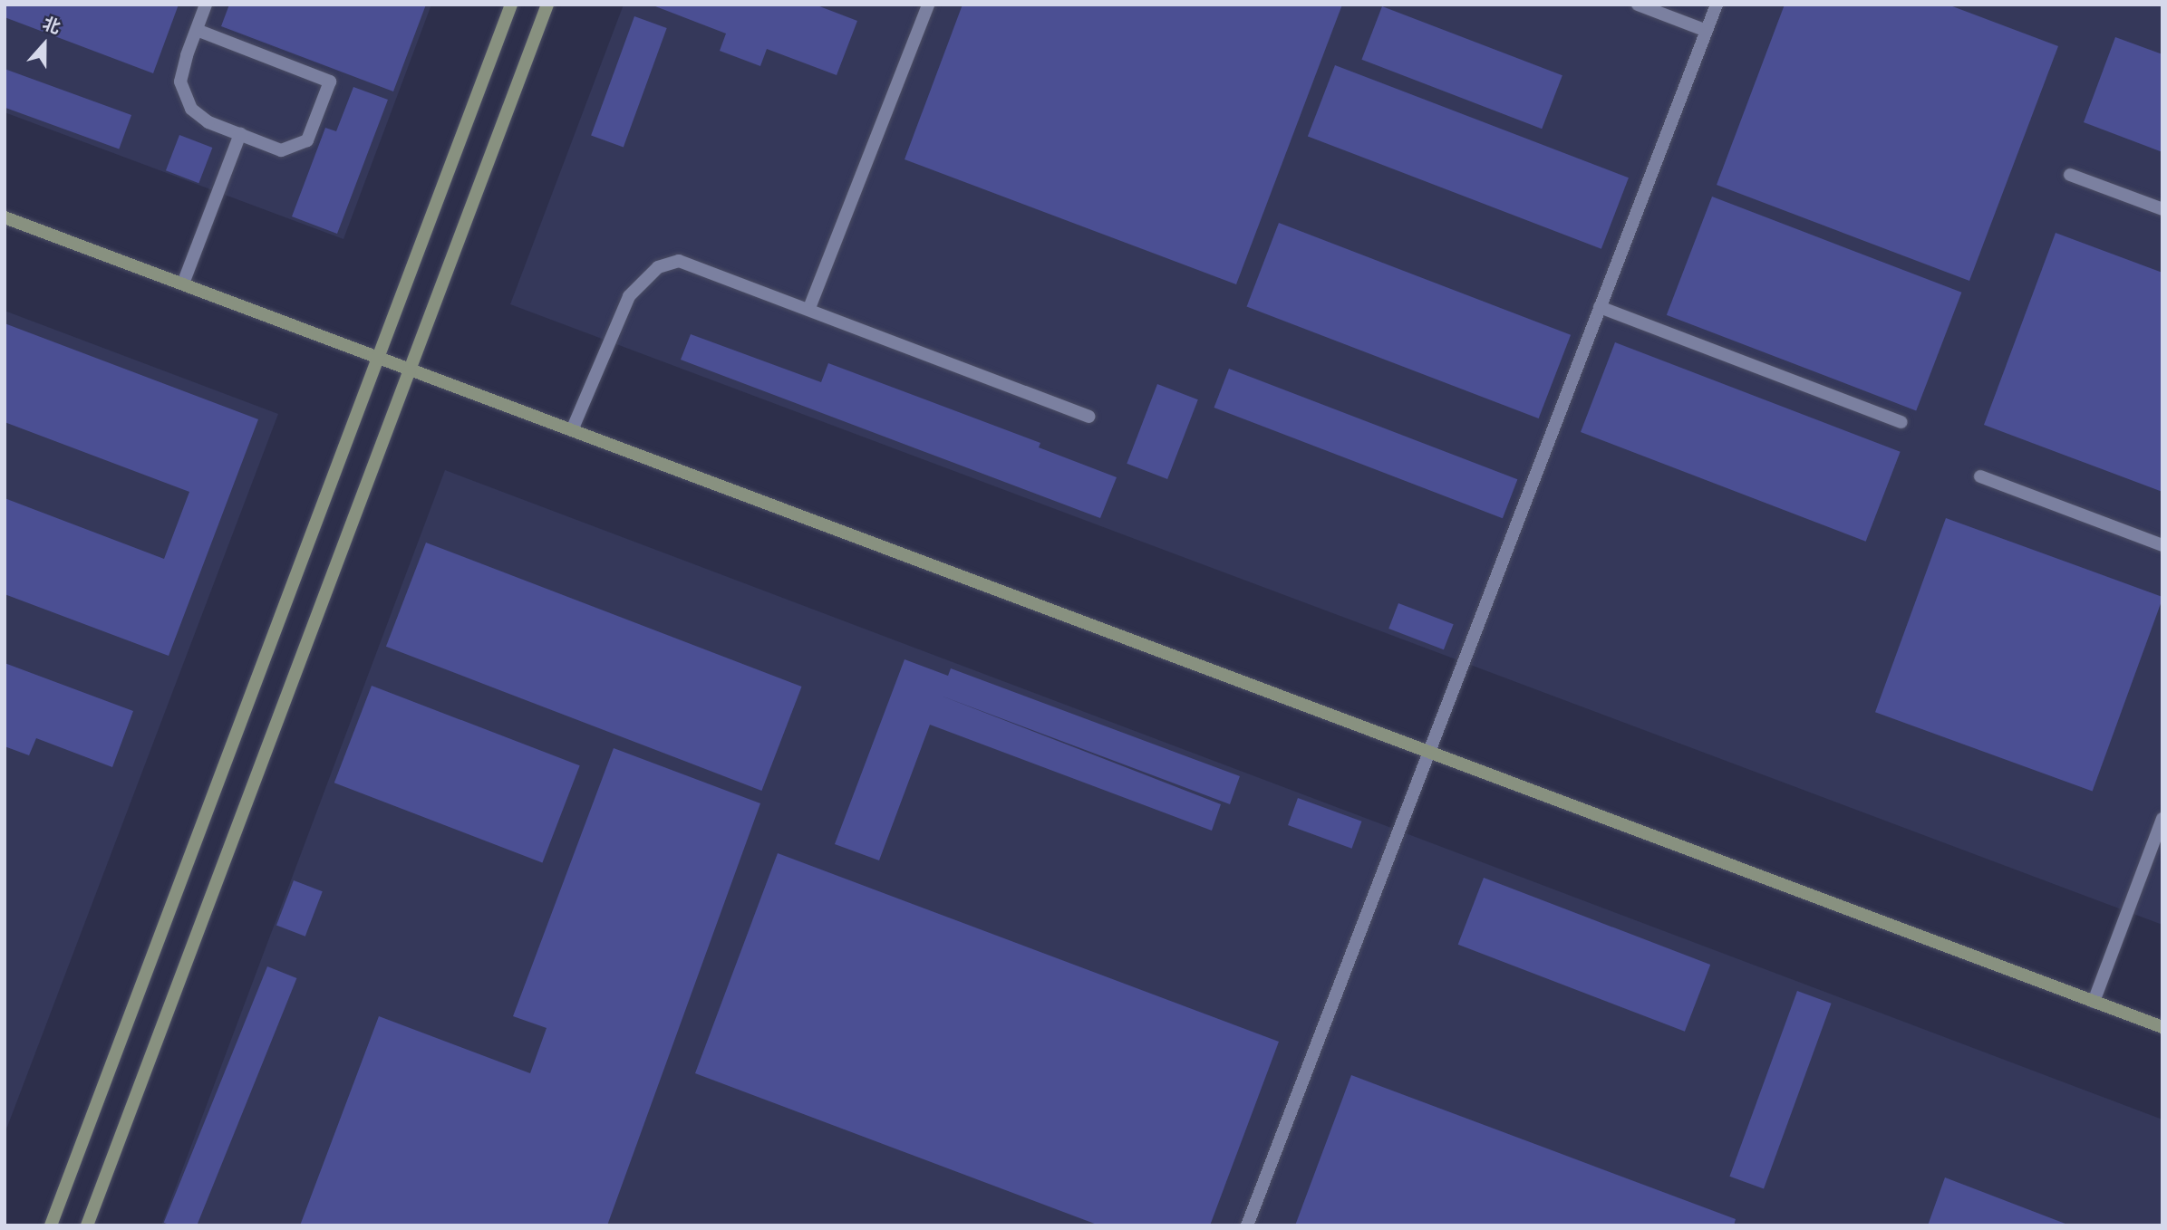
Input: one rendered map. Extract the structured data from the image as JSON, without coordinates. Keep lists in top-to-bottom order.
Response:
{
  "north": "top"
}
